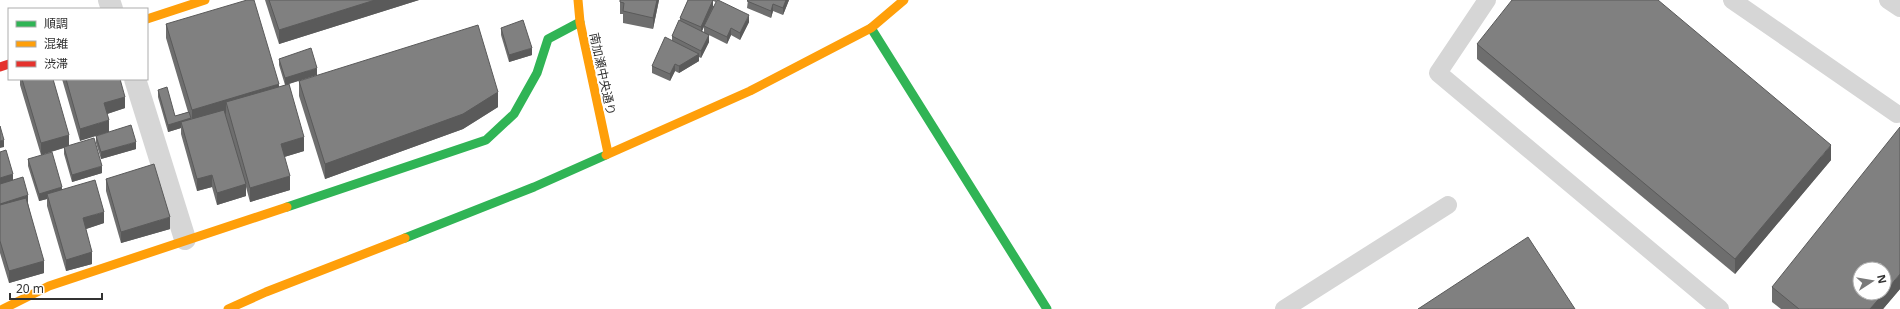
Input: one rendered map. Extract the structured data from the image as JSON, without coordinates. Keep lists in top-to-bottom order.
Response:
{
  "streets": {
    "street": ["南加瀬中央通り"]
  },
  "legend": ["順調", "混雑", "渋滞"],
  "scale_bar": "20 m",
  "north": "right"
}
